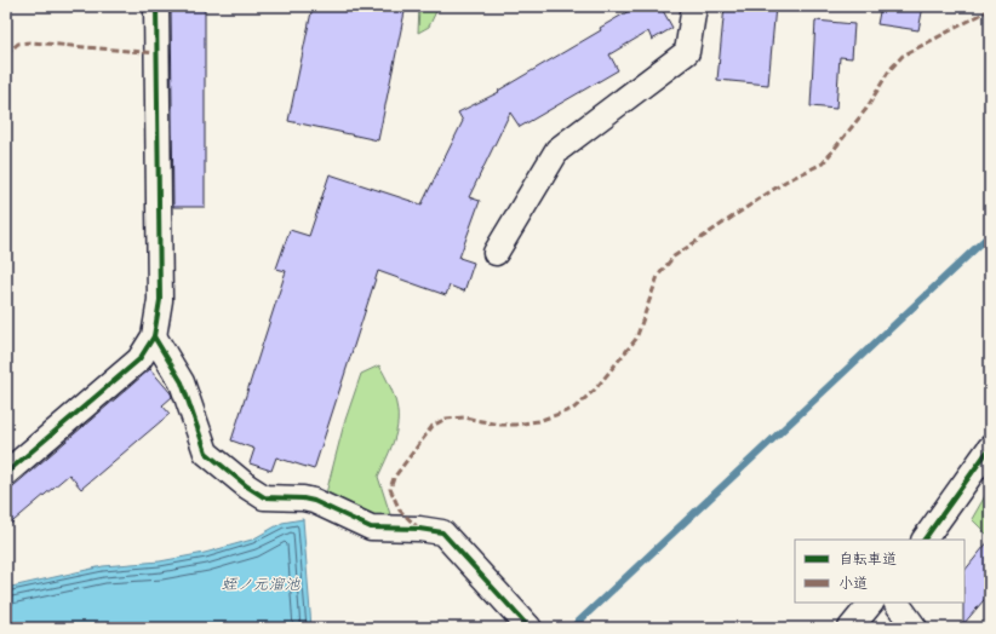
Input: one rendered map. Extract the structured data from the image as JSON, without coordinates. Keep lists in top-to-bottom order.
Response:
{
  "water": ["蛭ノ元溜池"],
  "legend": ["自転車道", "小道"]
}
